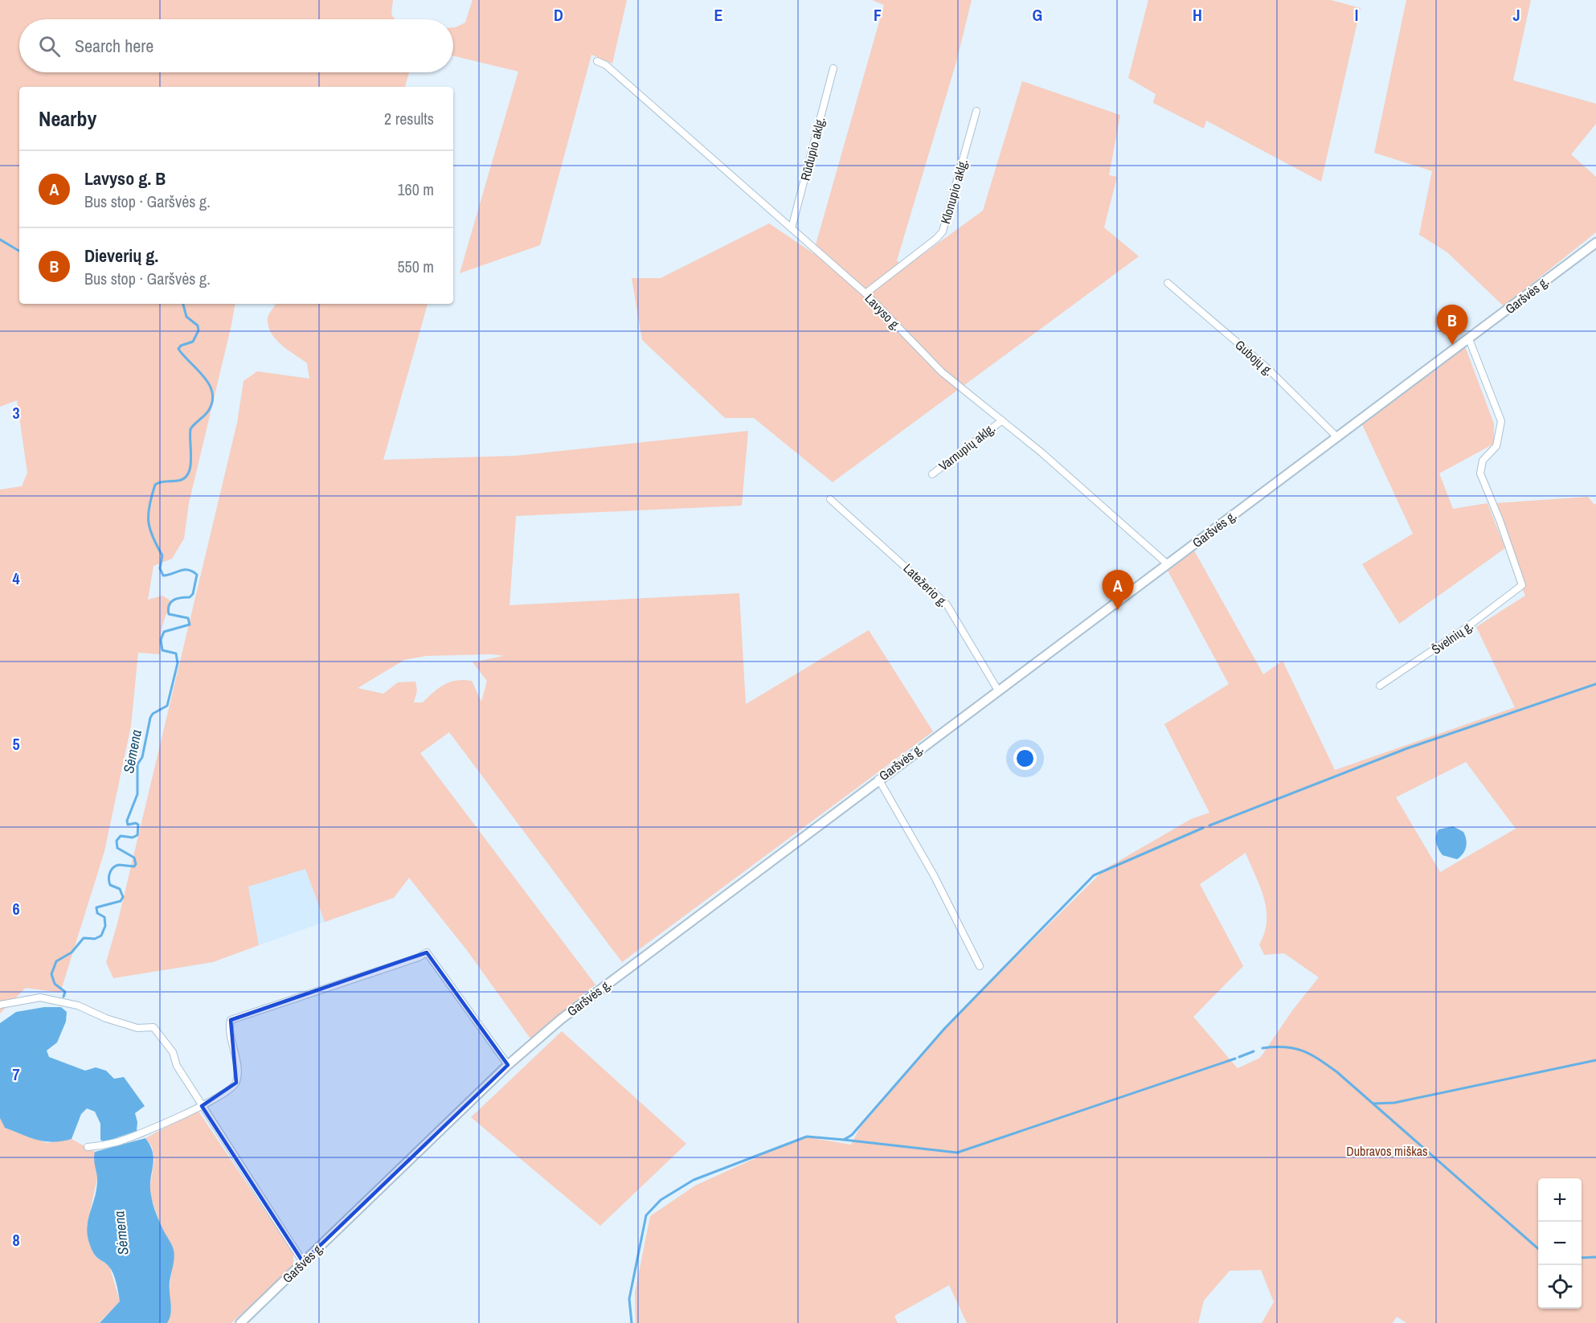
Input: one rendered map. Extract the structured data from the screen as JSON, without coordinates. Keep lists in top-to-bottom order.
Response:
{
  "streets": {
    "main road": ["Garšvės g."],
    "street": [
      "Rūdupio aklg.",
      "Klonupio aklg.",
      "Lavyso g.",
      "Gubojų g.",
      "Varnupių aklg.",
      "Latežerio g.",
      "Švelnių g."
    ]
  },
  "crossings": [
    ["Rūdupio aklg.", "Lavyso g."],
    ["Klonupio aklg.", "Lavyso g."],
    ["Garšvės g.", "Lavyso g."],
    ["Garšvės g.", "Gubojų g."],
    ["Garšvės g.", "Latežerio g."],
    ["Garšvės g.", "Švelnių g."],
    ["Lavyso g.", "Varnupių aklg."]
  ],
  "water": ["Sėmena"],
  "parks": ["Dubravos miškas"],
  "page": {
    "search": "Search here",
    "heading": ["Nearby", "2 results"],
    "list": [
      {
        "mark": "A",
        "name": "Lavyso g. B",
        "note": "Bus stop · Garšvės g.",
        "value": "160 m"
      },
      {
        "mark": "B",
        "name": "Dieverių g.",
        "note": "Bus stop · Garšvės g.",
        "value": "550 m"
      }
    ],
    "pins": ["B", "A"],
    "map_buttons": ["+", "−"]
  },
  "grid": {
    "columns": [
      "D",
      "E",
      "F",
      "G",
      "H",
      "I",
      "J"
    ],
    "rows": [
      "3",
      "4",
      "5",
      "6",
      "7",
      "8"
    ]
  }
}
